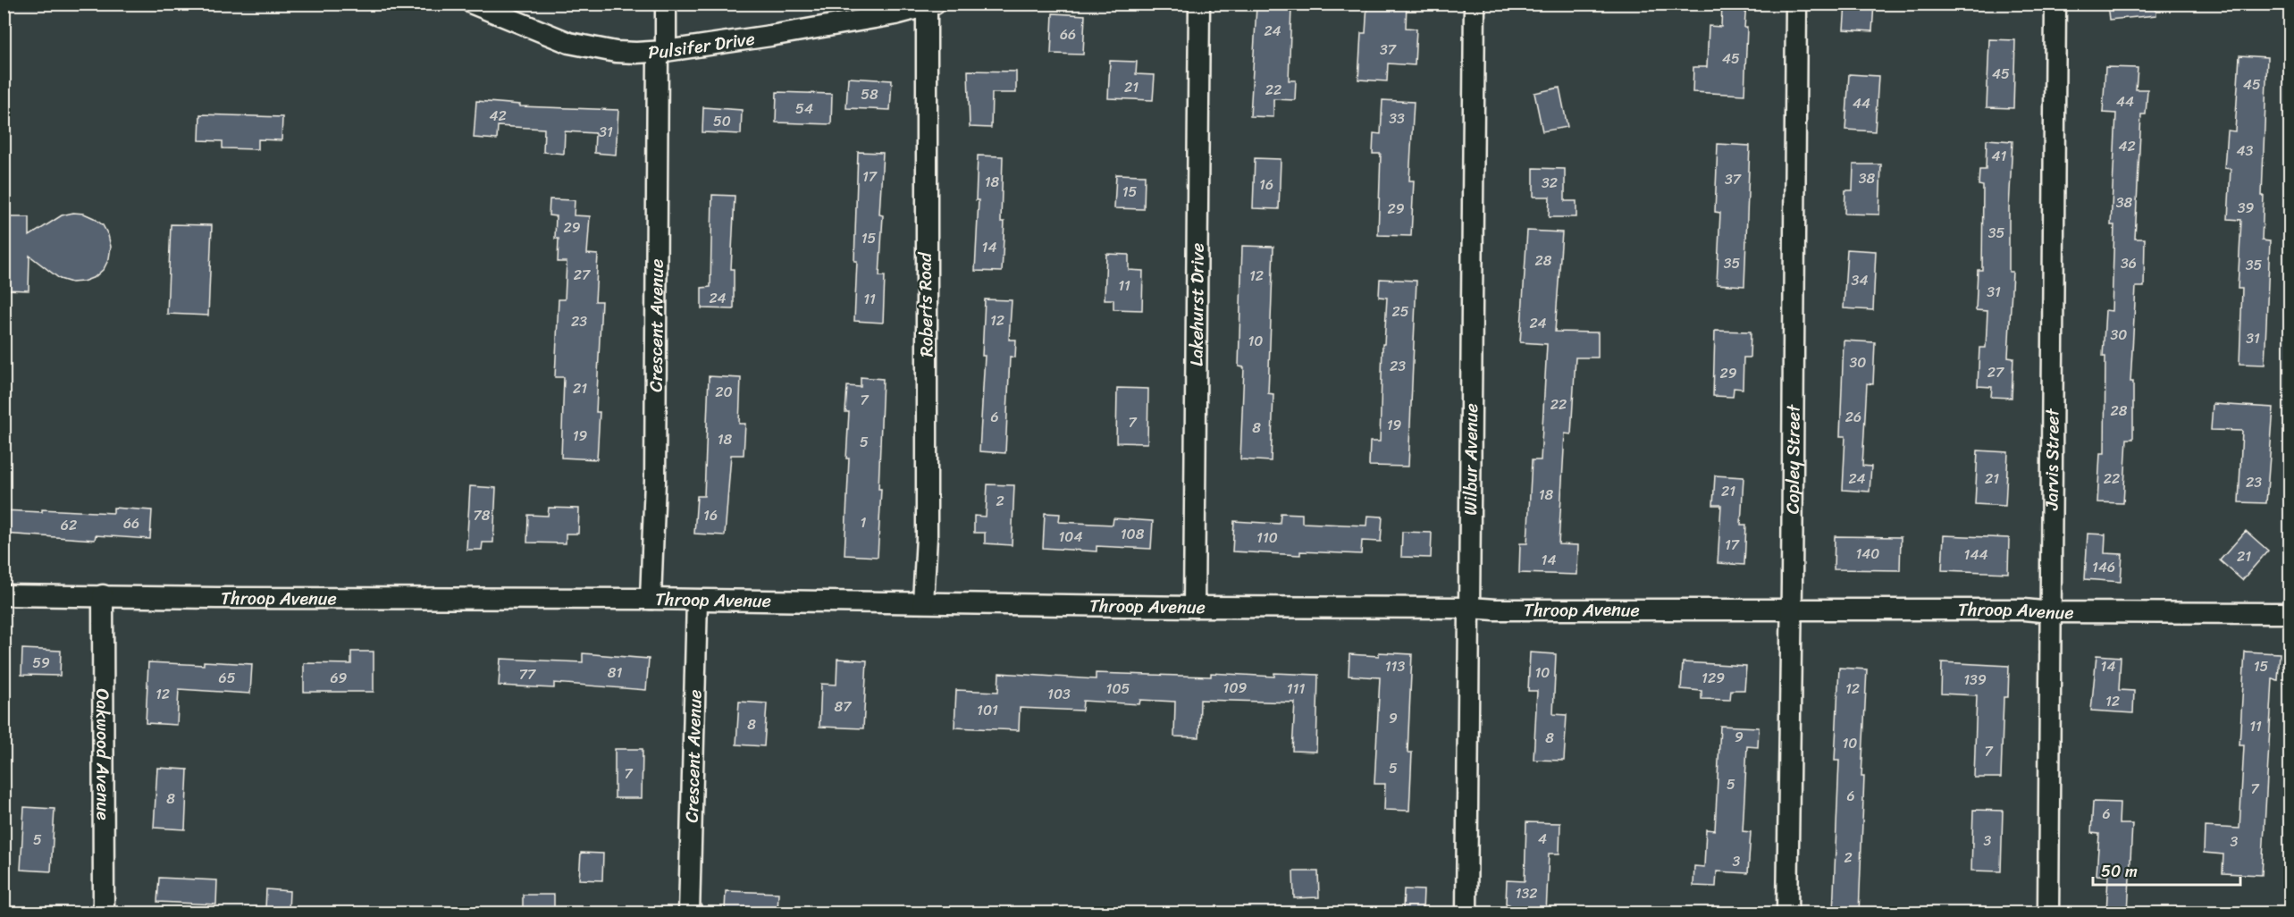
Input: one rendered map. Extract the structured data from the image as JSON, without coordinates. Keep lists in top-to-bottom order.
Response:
{
  "streets": {
    "street": [
      "Pulsifer Drive",
      "Roberts Road",
      "Lakehurst Drive",
      "Crescent Avenue",
      "Wilbur Avenue",
      "Copley Street",
      "Jarvis Street",
      "Throop Avenue",
      "Oakwood Avenue"
    ]
  },
  "crossings": [
    ["Pulsifer Drive", "Roberts Road"],
    ["Pulsifer Drive", "Crescent Avenue"],
    ["Roberts Road", "Throop Avenue"],
    ["Lakehurst Drive", "Throop Avenue"],
    ["Crescent Avenue", "Throop Avenue"],
    ["Wilbur Avenue", "Throop Avenue"],
    ["Copley Street", "Throop Avenue"],
    ["Jarvis Street", "Throop Avenue"],
    ["Throop Avenue", "Oakwood Avenue"]
  ],
  "house_numbers": [
    "24",
    "66",
    "37",
    "45",
    "45",
    "45",
    "21",
    "22",
    "58",
    "44",
    "44",
    "54",
    "42",
    "33",
    "50",
    "31",
    "42",
    "43",
    "41",
    "17",
    "38",
    "37",
    "18",
    "32",
    "16",
    "15",
    "38",
    "39",
    "29",
    "29",
    "35",
    "15",
    "14",
    "28",
    "35",
    "36",
    "35",
    "27",
    "12",
    "34",
    "11",
    "31",
    "24",
    "11",
    "25",
    "12",
    "23",
    "24",
    "30",
    "31",
    "10",
    "30",
    "23",
    "27",
    "29",
    "21",
    "20",
    "7",
    "22",
    "28",
    "6",
    "26",
    "7",
    "19",
    "8",
    "19",
    "18",
    "5",
    "24",
    "21",
    "22",
    "23",
    "21",
    "18",
    "2",
    "78",
    "16",
    "1",
    "66",
    "62",
    "108",
    "104",
    "110",
    "17",
    "140",
    "144",
    "21",
    "14",
    "146",
    "59",
    "113",
    "14",
    "15",
    "81",
    "10",
    "77",
    "65",
    "69",
    "129",
    "139",
    "109",
    "105",
    "111",
    "12",
    "12",
    "103",
    "12",
    "87",
    "101",
    "9",
    "8",
    "11",
    "9",
    "8",
    "10",
    "7",
    "5",
    "7",
    "5",
    "7",
    "6",
    "8",
    "6",
    "4",
    "5",
    "3",
    "3",
    "2",
    "3",
    "132"
  ],
  "scale_bar": "50 m"
}
